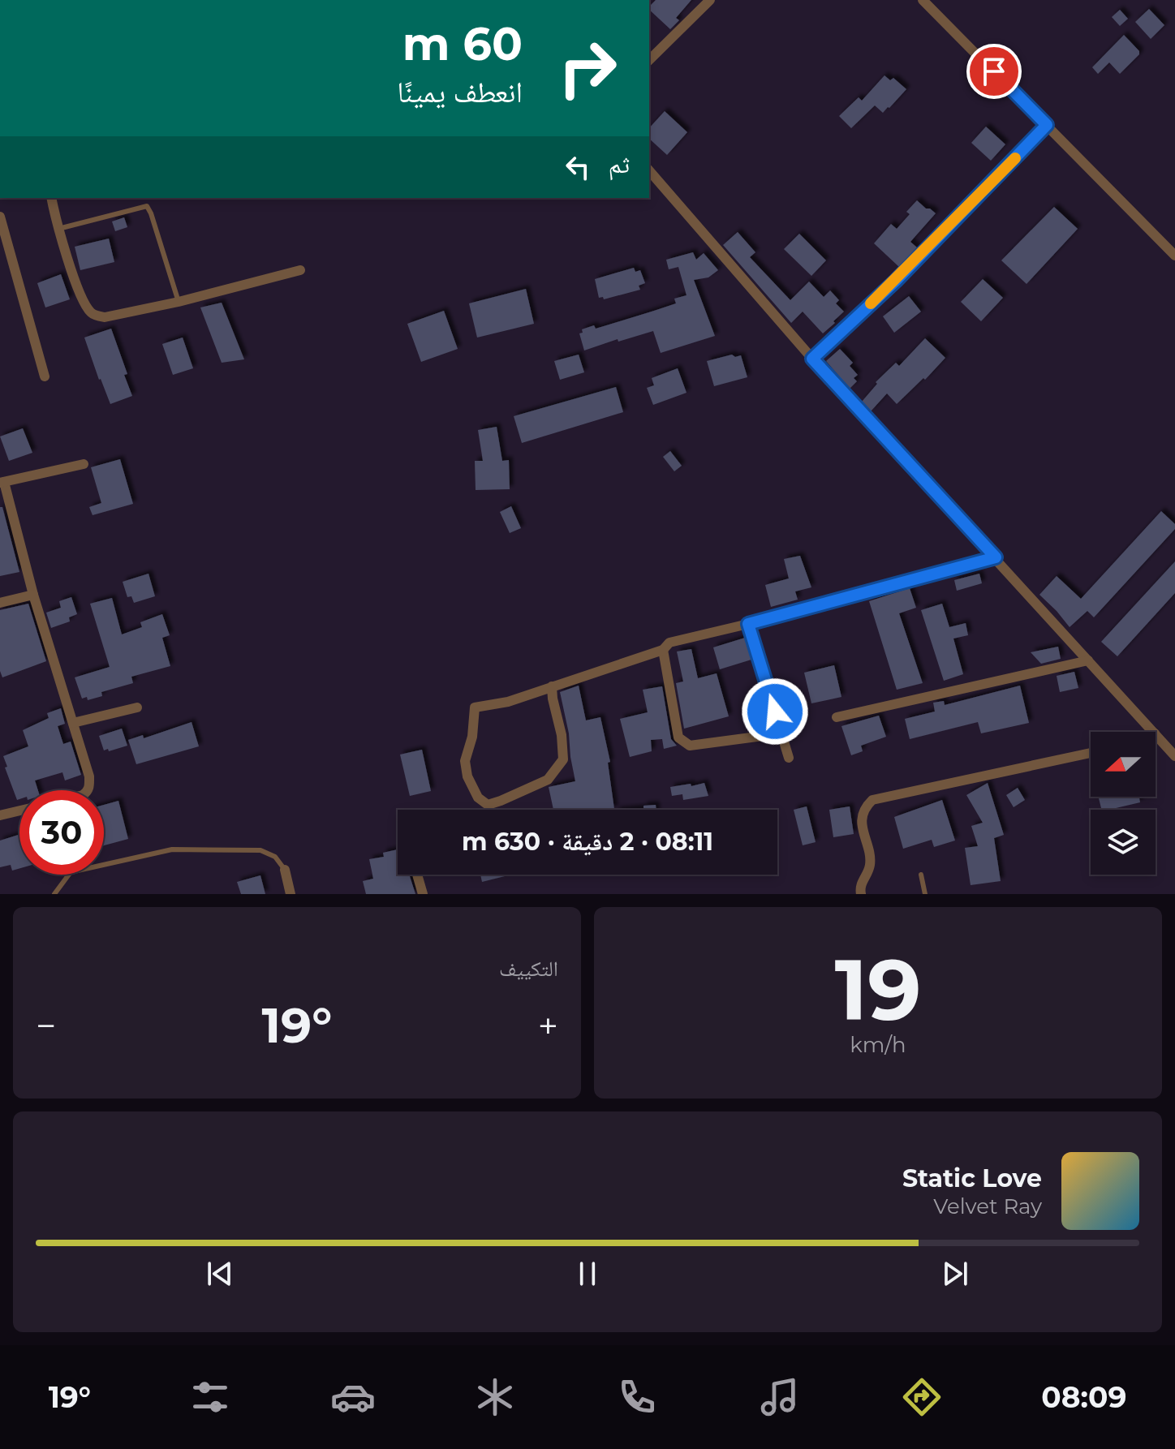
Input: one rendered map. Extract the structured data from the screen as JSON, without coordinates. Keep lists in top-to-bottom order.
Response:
{
  "north": "left",
  "page": {
    "turn": ["60 m", "انعطف يمينًا"],
    "then": "ثم",
    "limit": "30",
    "trip": "08:11 · 2 دقيقة · 630 m",
    "tile": [
      ["19", "km/h"],
      "التكييف"
    ],
    "heat": ["−", "19°", "+"],
    "song": ["Static Love", "Velvet Ray"],
    "tabs": ["08:09", "19°"]
  }
}
